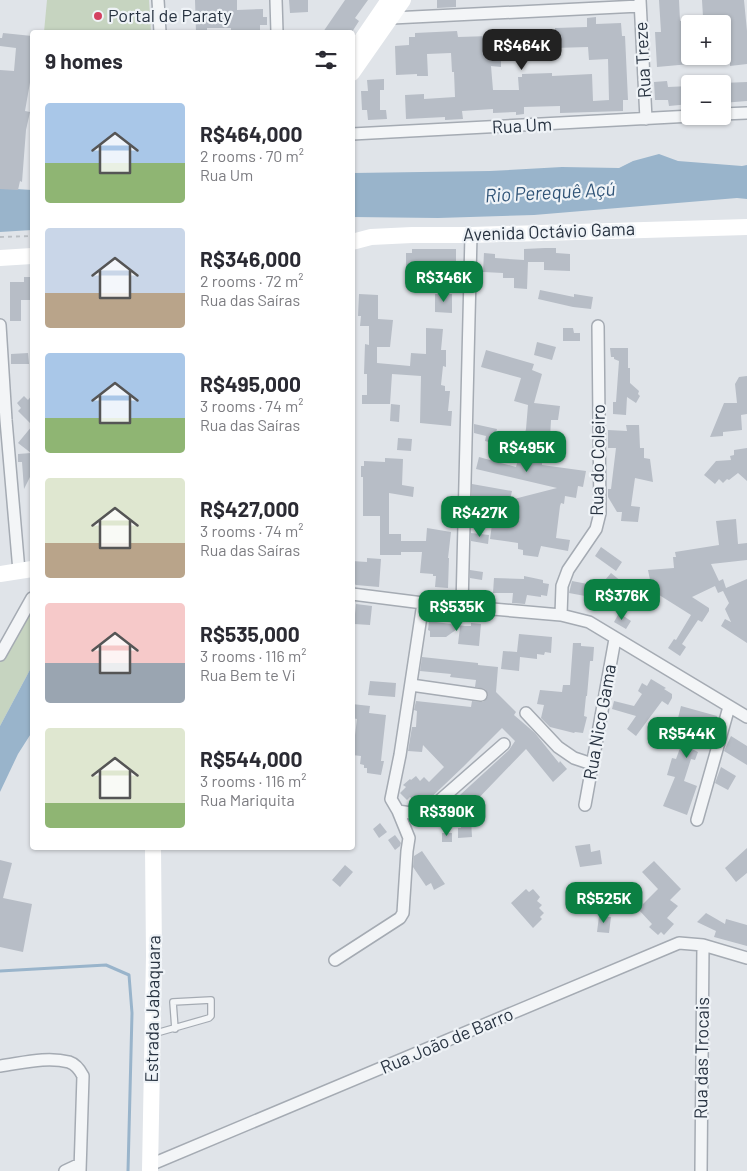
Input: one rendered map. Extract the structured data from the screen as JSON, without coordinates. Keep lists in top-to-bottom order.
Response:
{
  "streets": {
    "street": [
      "Rua Treze",
      "Rua Um",
      "Avenida Octávio Gama",
      "Rua do Coleiro",
      "Rua Nico Gama",
      "Estrada Jabaquara",
      "Rua João de Barro",
      "Rua das Trocais"
    ]
  },
  "crossings": [
    ["Rua Treze", "Rua Um"],
    ["Estrada Jabaquara", "Rua João de Barro"],
    ["Rua João de Barro", "Rua das Trocais"]
  ],
  "water": ["Rio Perequê Açú"],
  "places": ["Portal de Paraty"],
  "page": {
    "map_buttons": ["+", "−"],
    "price": [
      "R$464K",
      "R$346K",
      "R$495K",
      "R$427K",
      "R$376K",
      "R$535K",
      "R$544K",
      "R$390K",
      "R$525K"
    ],
    "heading": "9 homes",
    "list": [
      {
        "name": "R$464,000",
        "note": "2 rooms · 70 m² · Rua Um"
      },
      {
        "name": "R$346,000",
        "note": "2 rooms · 72 m² · Rua das Saíras"
      },
      {
        "name": "R$495,000",
        "note": "3 rooms · 74 m² · Rua das Saíras"
      },
      {
        "name": "R$427,000",
        "note": "3 rooms · 74 m² · Rua das Saíras"
      },
      {
        "name": "R$535,000",
        "note": "3 rooms · 116 m² · Rua Bem te Vi"
      },
      {
        "name": "R$544,000",
        "note": "3 rooms · 116 m² · Rua Mariquita"
      }
    ]
  }
}
